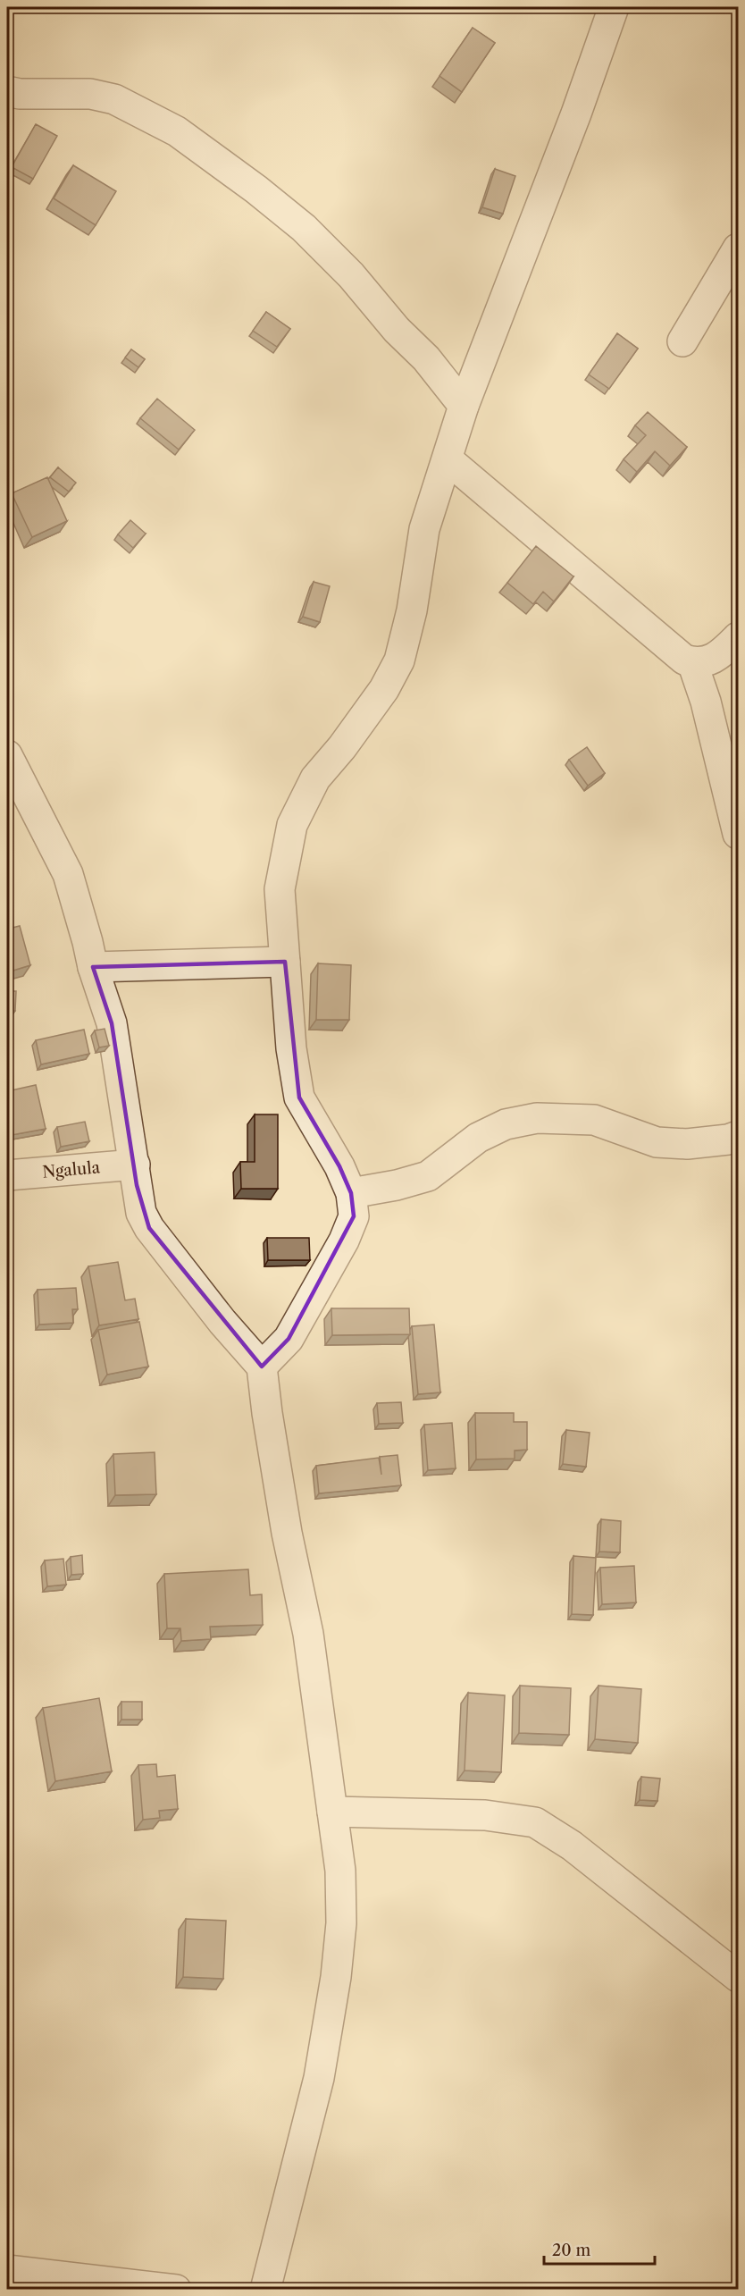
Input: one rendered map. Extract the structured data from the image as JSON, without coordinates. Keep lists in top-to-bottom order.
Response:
{
  "streets": {
    "street": ["Ngalula"]
  },
  "scale_bar": "20 m"
}
